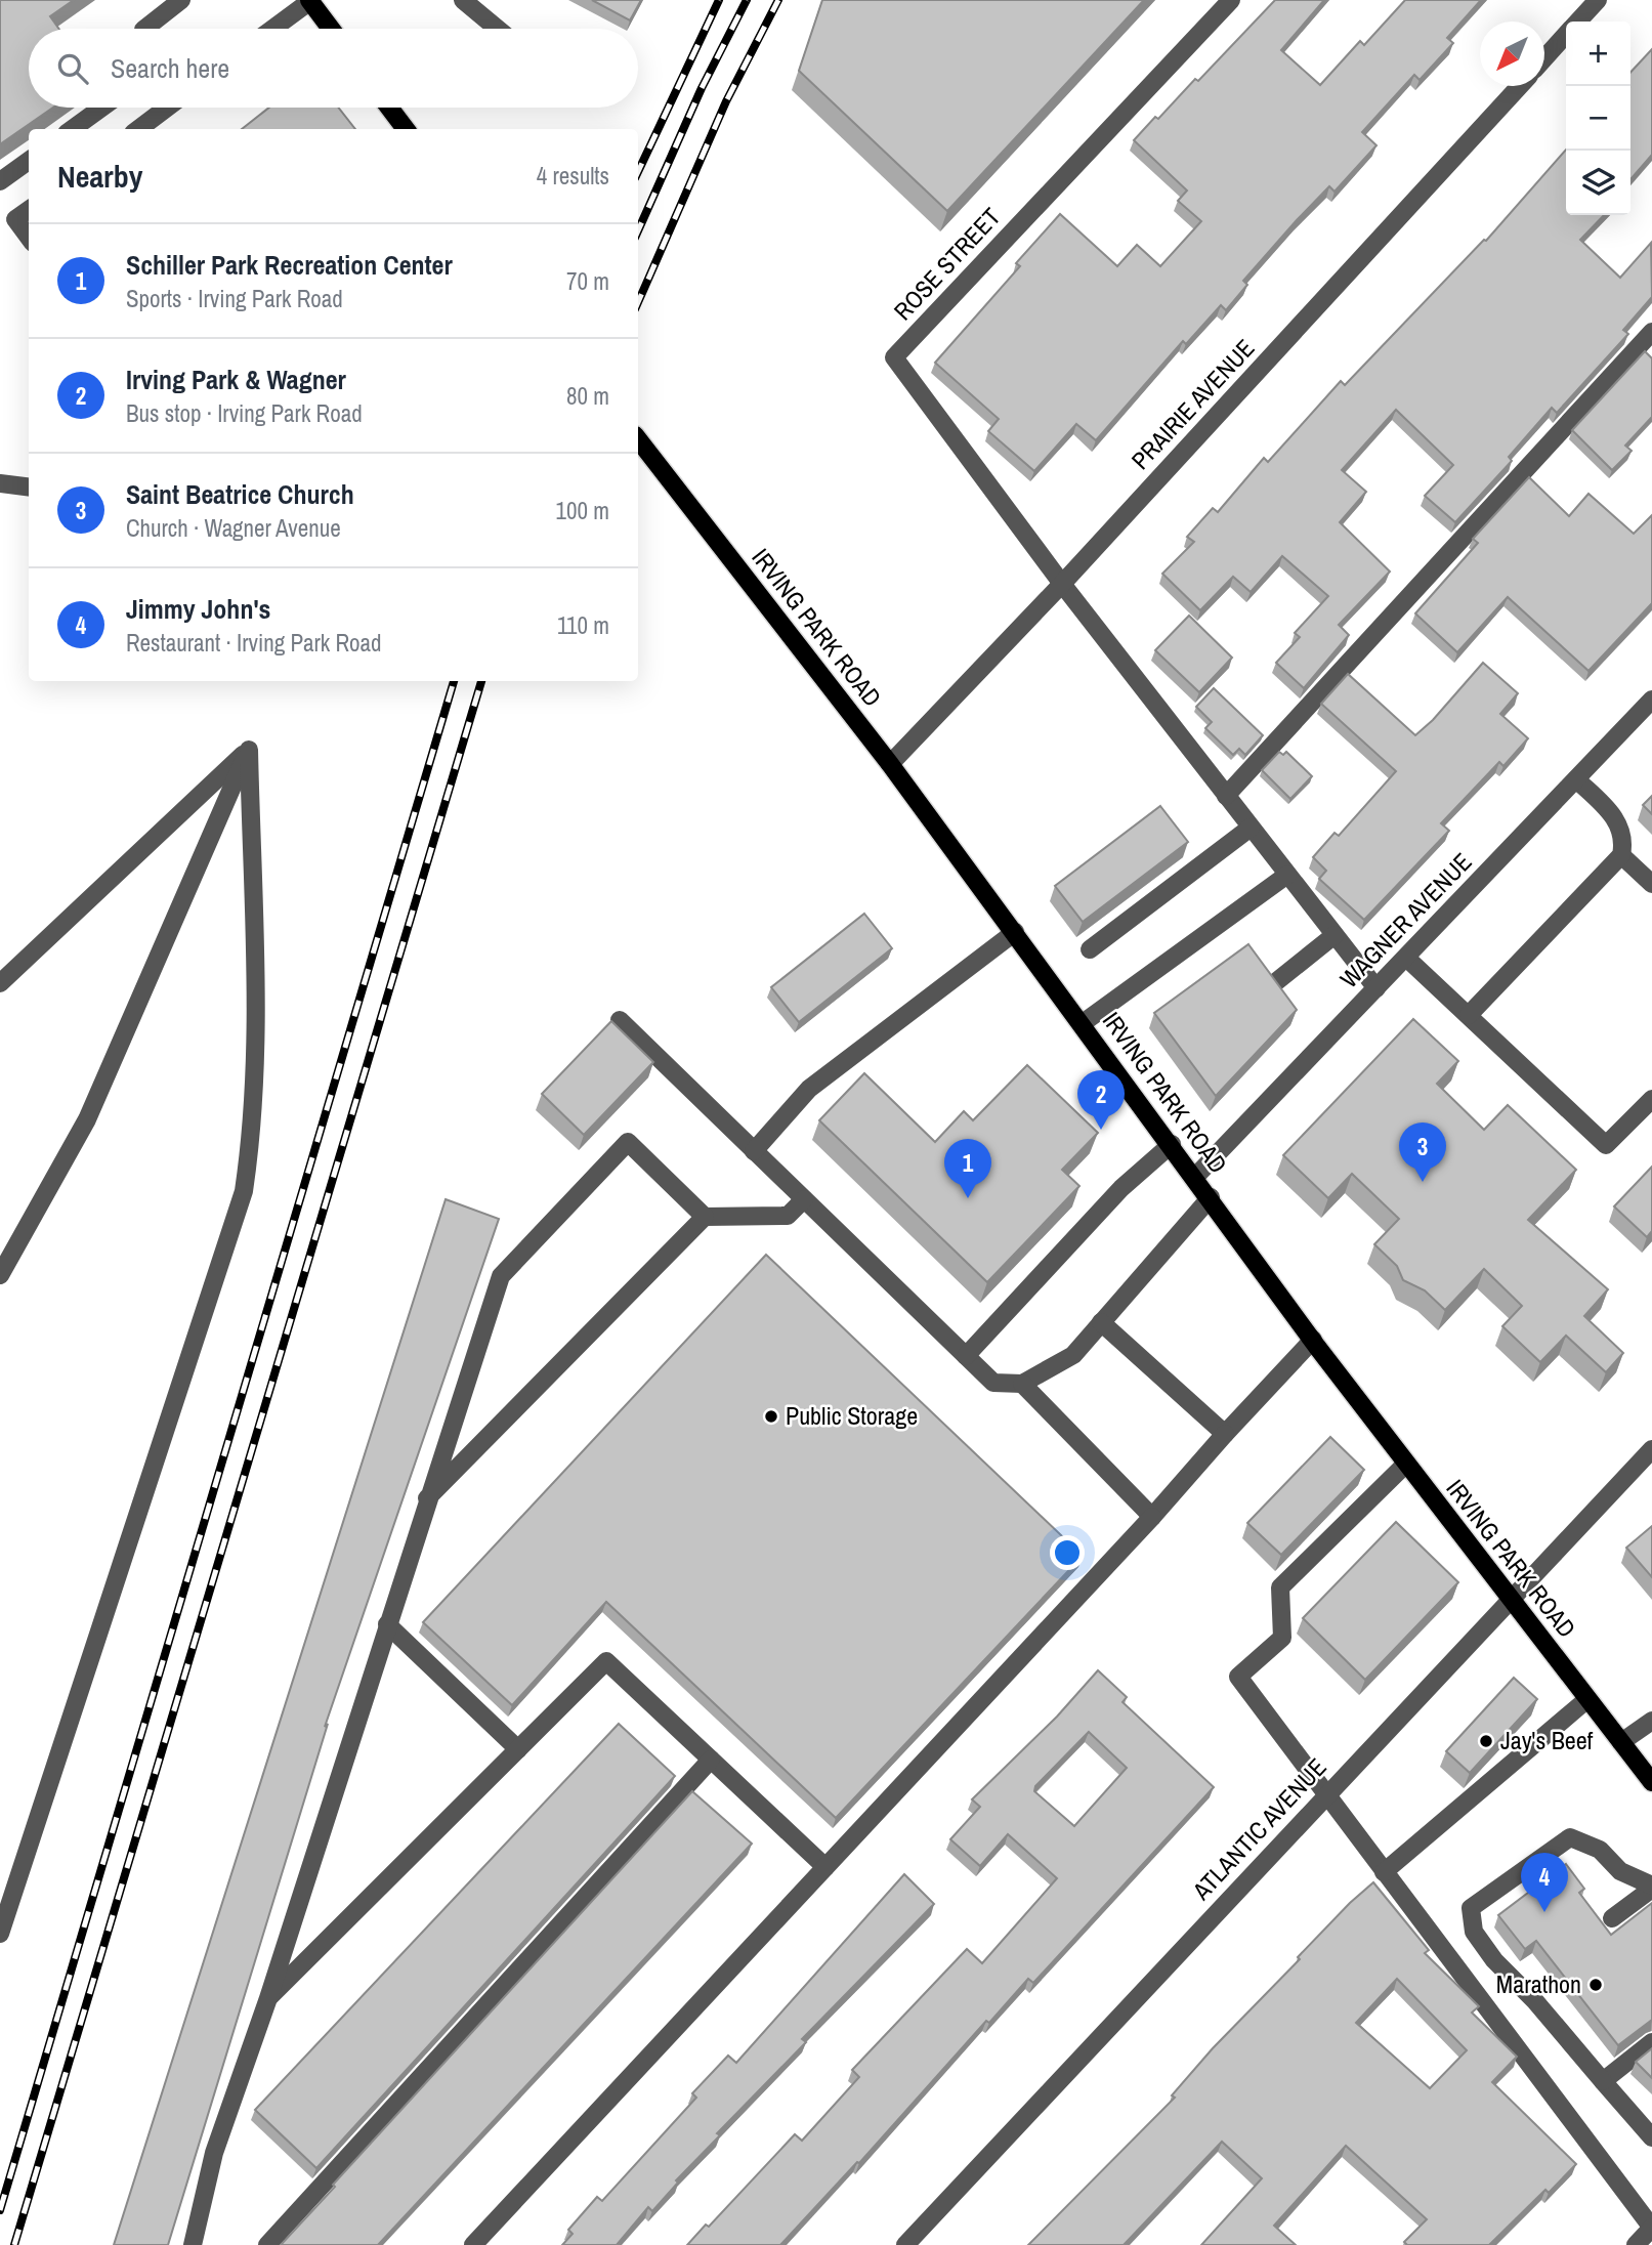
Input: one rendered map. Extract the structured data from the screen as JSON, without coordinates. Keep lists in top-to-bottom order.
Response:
{
  "streets": {
    "main road": ["IRVING PARK ROAD"],
    "street": [
      "ROSE STREET",
      "PRAIRIE AVENUE",
      "WAGNER AVENUE",
      "ATLANTIC AVENUE"
    ]
  },
  "crossings": [
    ["ROSE STREET", "PRAIRIE AVENUE"],
    ["PRAIRIE AVENUE", "IRVING PARK ROAD"],
    ["IRVING PARK ROAD", "WAGNER AVENUE"],
    ["IRVING PARK ROAD", "ATLANTIC AVENUE"]
  ],
  "places": ["Public Storage", "Jay's Beef", "Marathon"],
  "north": "bottom left",
  "page": {
    "map_buttons": ["+", "−"],
    "search": "Search here",
    "heading": ["Nearby", "4 results"],
    "list": [
      {
        "mark": "1",
        "name": "Schiller Park Recreation Center",
        "note": "Sports · Irving Park Road",
        "value": "70 m"
      },
      {
        "mark": "2",
        "name": "Irving Park & Wagner",
        "note": "Bus stop · Irving Park Road",
        "value": "80 m"
      },
      {
        "mark": "3",
        "name": "Saint Beatrice Church",
        "note": "Church · Wagner Avenue",
        "value": "100 m"
      },
      {
        "mark": "4",
        "name": "Jimmy John's",
        "note": "Restaurant · Irving Park Road",
        "value": "110 m"
      }
    ],
    "pins": [
      "2",
      "3",
      "1",
      "4"
    ]
  }
}
